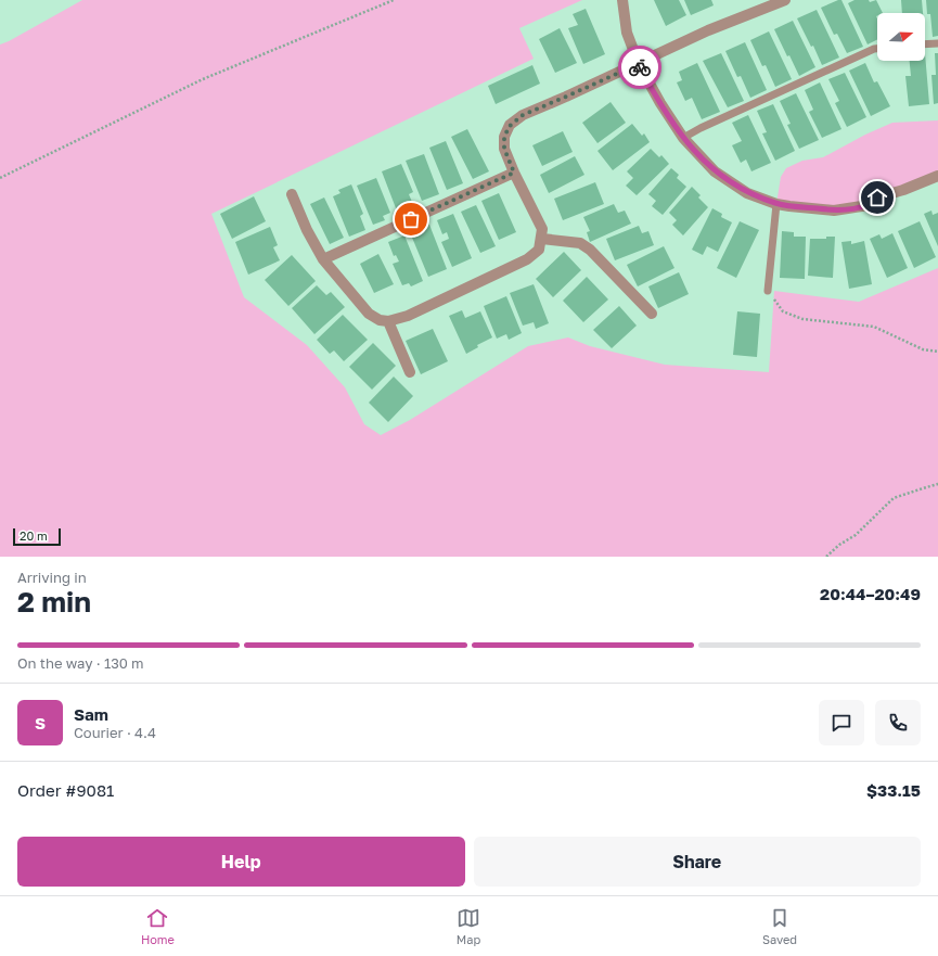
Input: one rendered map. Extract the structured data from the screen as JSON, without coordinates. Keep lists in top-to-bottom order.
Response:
{
  "scale_bar": "20 m",
  "north": "right",
  "page": {
    "scale": "20 m",
    "heading": ["2 min", "Arriving in", "20:44–20:49"],
    "panel": [
      "Sam",
      "Courier · 4.4",
      "Order #9081",
      "$33.15"
    ],
    "bar": "On the way · 130 m",
    "round": "S",
    "buttons": ["Help", "Share"],
    "tabs": ["Home", "Map", "Saved"]
  }
}
